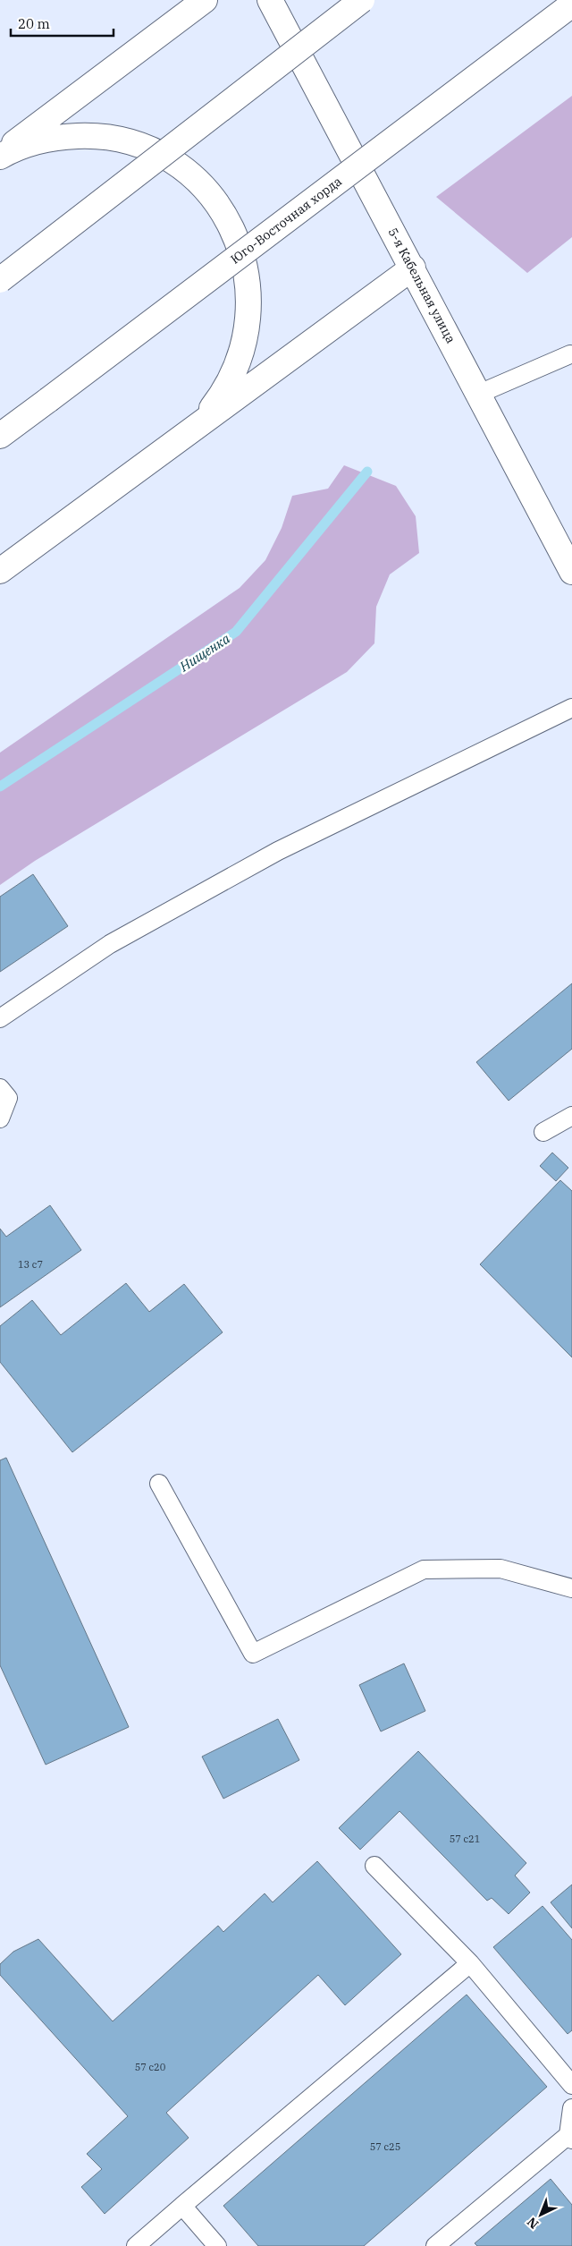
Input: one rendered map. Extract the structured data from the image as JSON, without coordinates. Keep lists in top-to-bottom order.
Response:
{
  "streets": {
    "street": ["Юго-Восточная хорда", "5-я Кабельная улица"]
  },
  "water": ["Нищенка"],
  "house_numbers": [
    "13 с7",
    "57 с21",
    "57 с20",
    "57 с25"
  ],
  "scale_bar": "20 m",
  "north": "bottom left"
}
